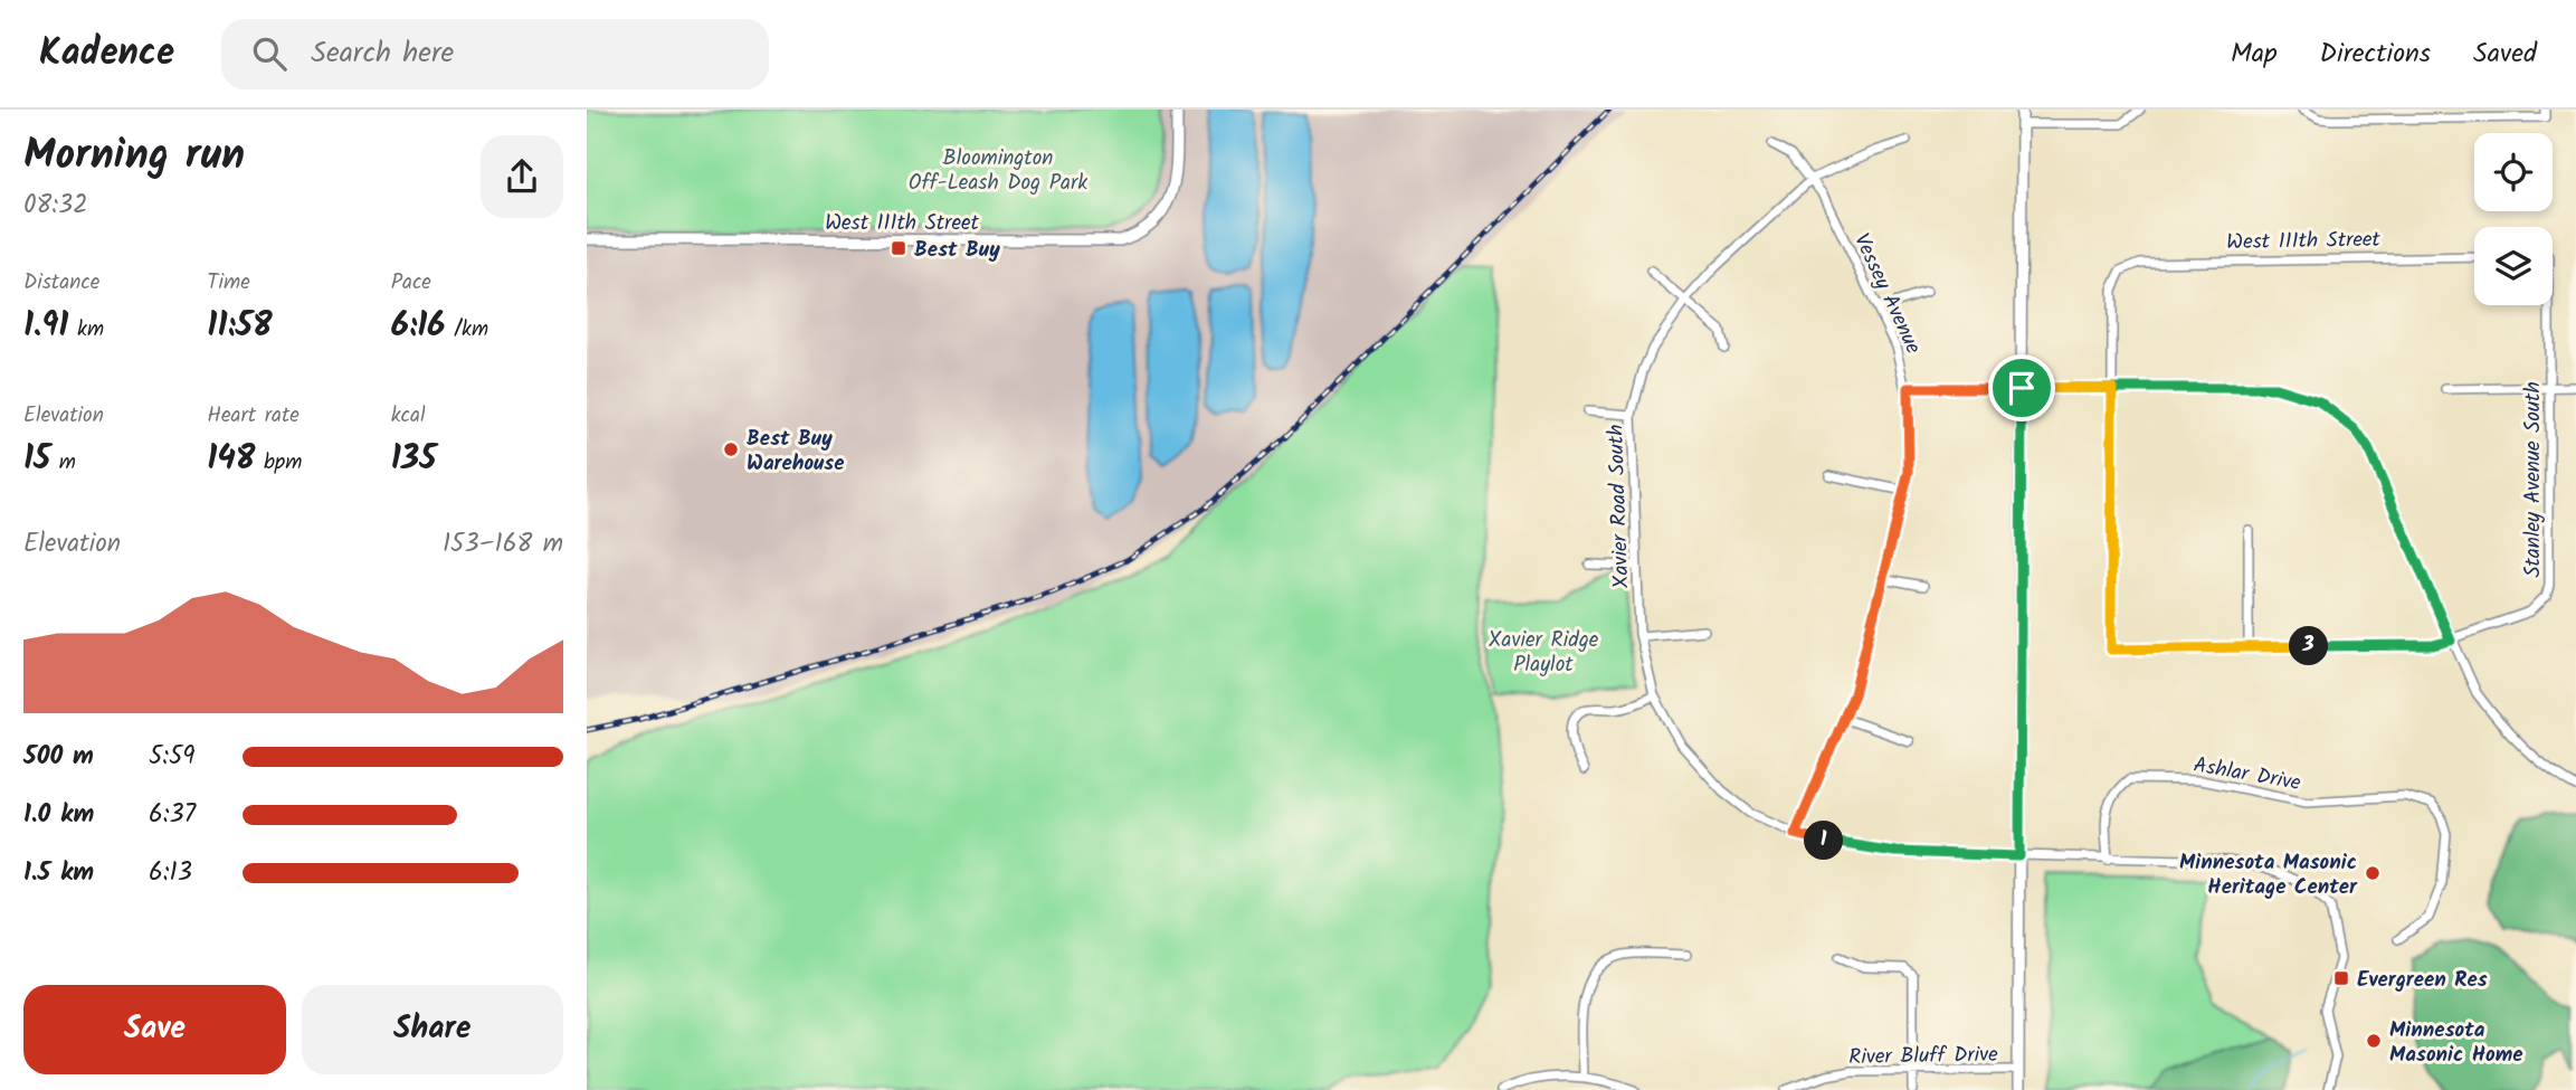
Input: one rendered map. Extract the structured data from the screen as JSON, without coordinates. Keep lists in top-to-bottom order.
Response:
{
  "streets": {
    "street": [
      "West 111th Street",
      "Vessey Avenue",
      "Stanley Avenue South",
      "Xavier Road South",
      "Ashlar Drive",
      "River Bluff Drive"
    ]
  },
  "crossings": [
    ["West 111th Street", "Stanley Avenue South"],
    ["Vessey Avenue", "Xavier Road South"],
    ["Xavier Road South", "Ashlar Drive"]
  ],
  "parks": ["Bloomington Off-Leash Dog Park", "Xavier Ridge Playlot"],
  "places": {
    "transit": ["Best Buy", "Evergreen Res"],
    "other": ["Best Buy Warehouse", "Minnesota Masonic Heritage Center", "Minnesota Masonic Home"]
  },
  "page": {
    "header": "Kadence",
    "search": "Search here",
    "nav": ["Map", "Directions", "Saved"],
    "heading": ["Morning run", "08:32"],
    "stats": [
      ["Distance", "1.91 km"],
      ["Time", "11:58"],
      ["Pace", "6:16 /km"],
      ["Elevation", "15 m"],
      ["Heart rate", "148 bpm"],
      ["kcal", "135"]
    ],
    "chart": ["Elevation", "153–168 m"],
    "pins": ["3", "1"],
    "list": [
      {
        "name": "500 m",
        "note": "5:59"
      },
      {
        "name": "1.0 km",
        "note": "6:37"
      },
      {
        "name": "1.5 km",
        "note": "6:13"
      }
    ],
    "buttons": ["Save", "Share"]
  }
}
